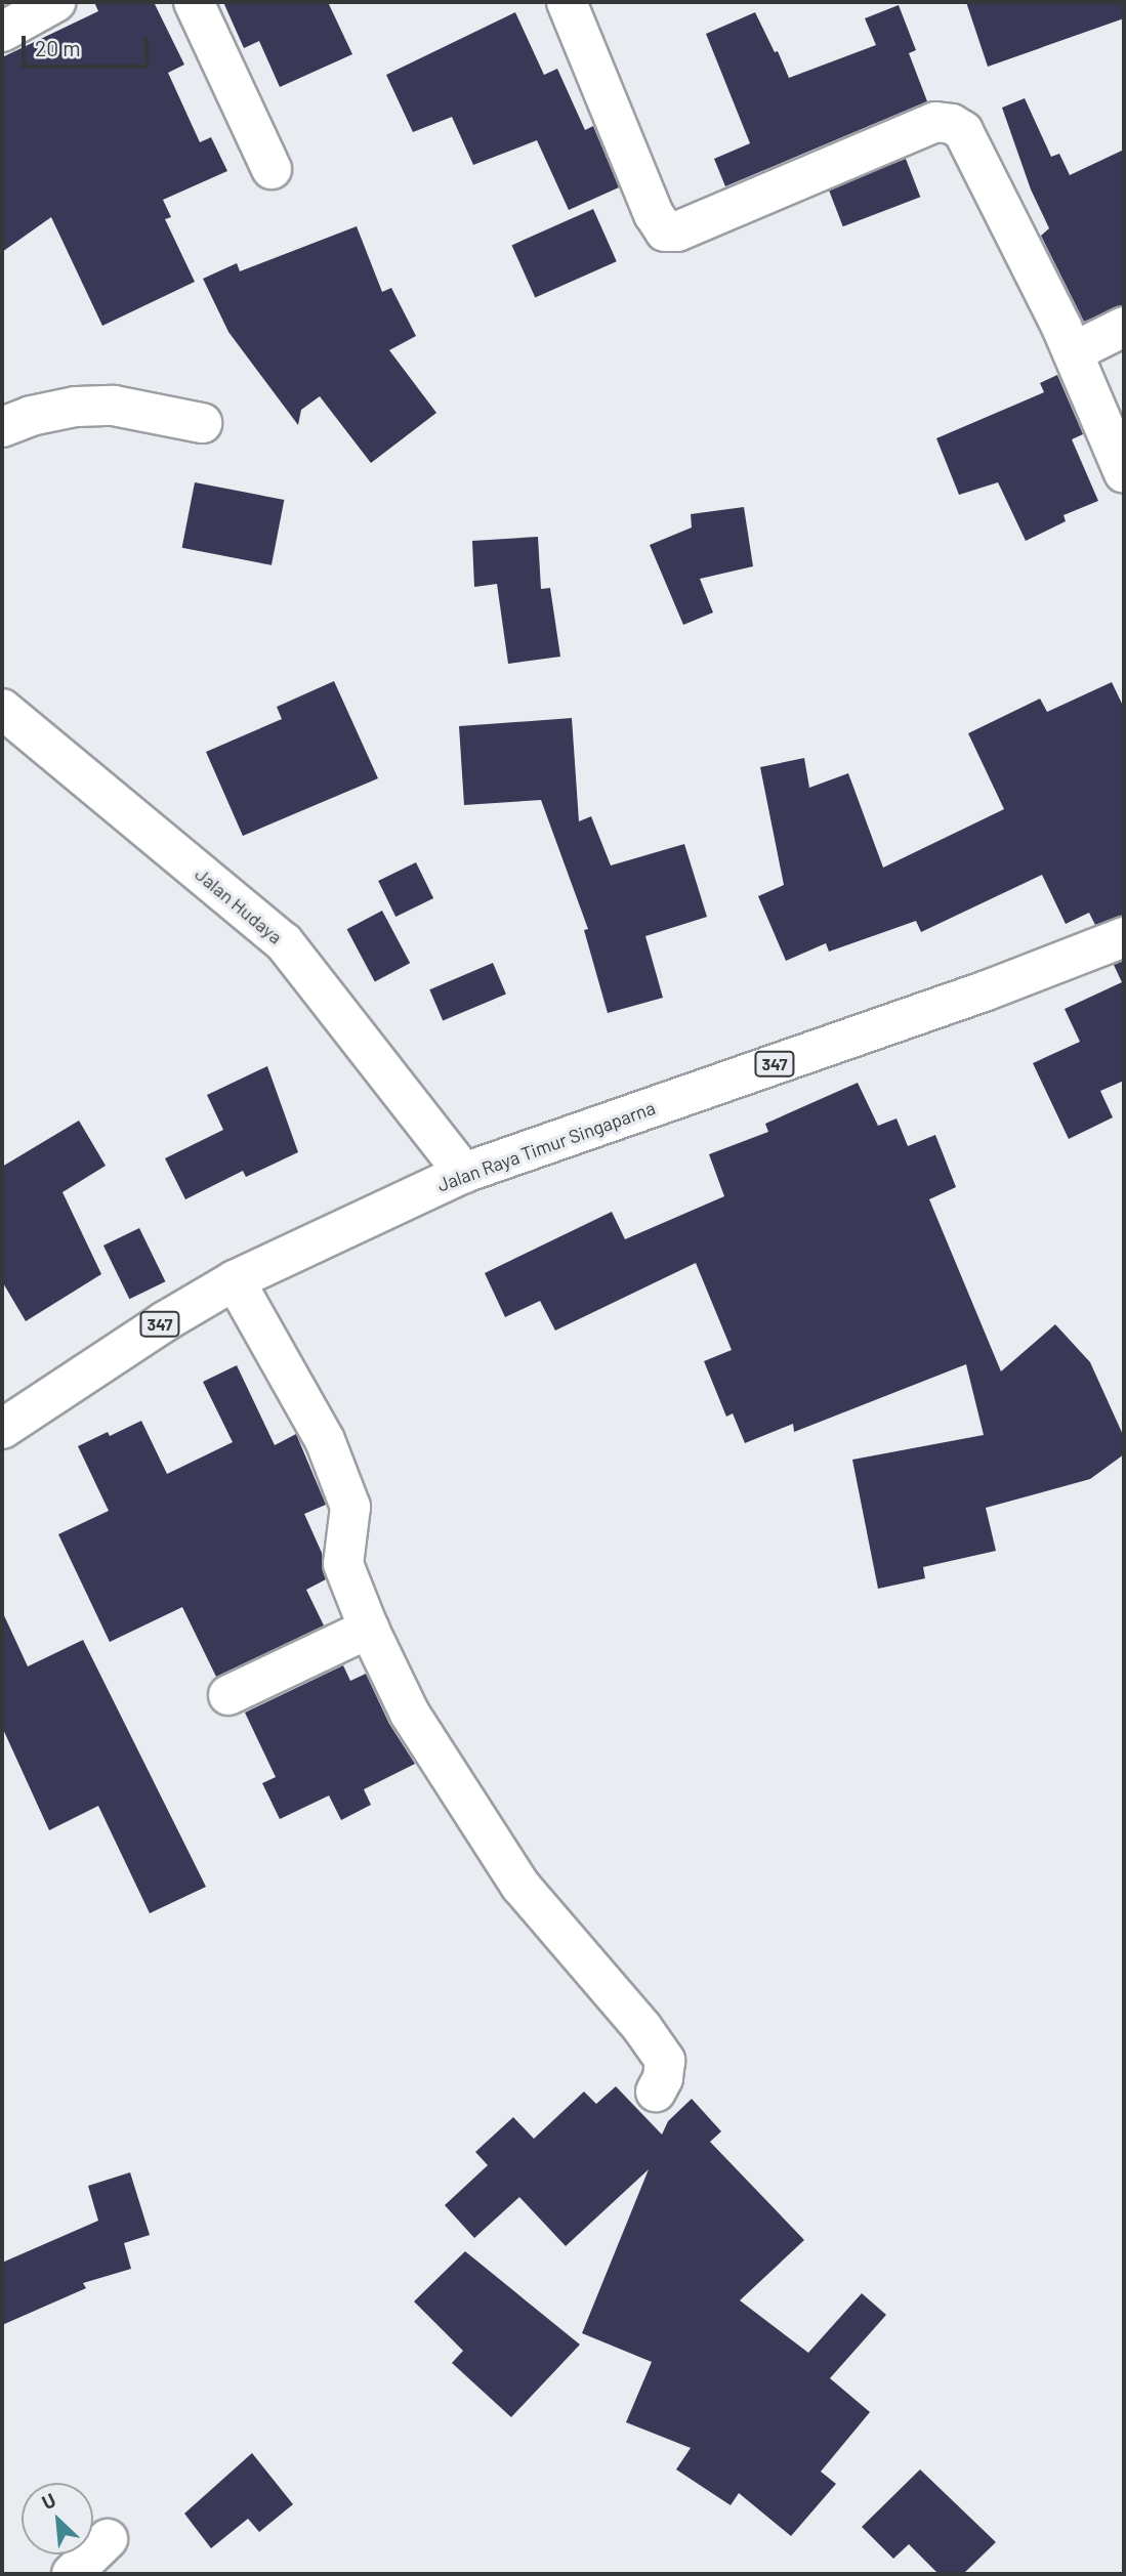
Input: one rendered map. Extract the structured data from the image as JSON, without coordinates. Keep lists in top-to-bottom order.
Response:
{
  "streets": {
    "street": ["Jalan Hudaya", "347", "Jalan Raya Timur Singaparna"]
  },
  "crossings": [
    ["Jalan Hudaya", "Jalan Raya Timur Singaparna"]
  ],
  "scale_bar": "20 m",
  "north": "top left"
}
